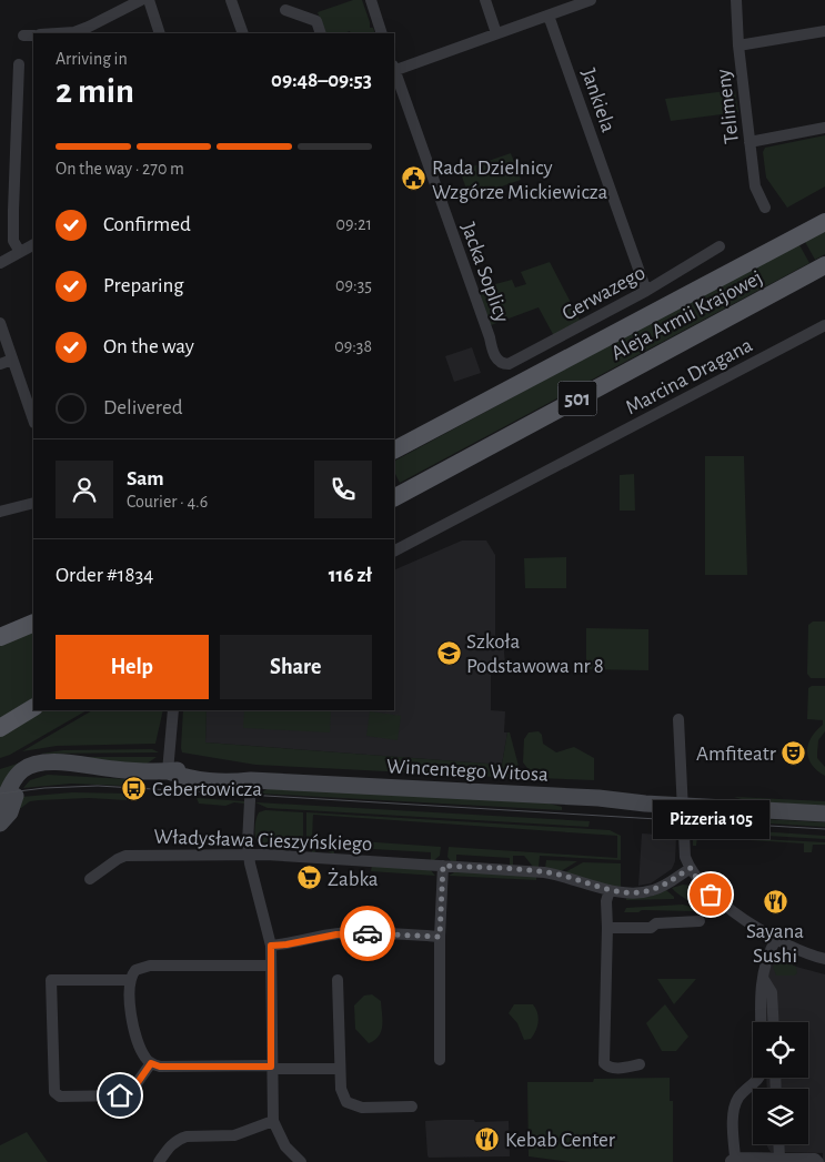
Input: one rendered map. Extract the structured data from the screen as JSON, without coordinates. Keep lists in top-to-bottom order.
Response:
{
  "streets": {
    "main road": ["Aleja Armii Krajowej", "501"],
    "street": [
      "Jankiela",
      "Telimeny",
      "Jacka Soplicy",
      "Gerwazego",
      "Marcina Dragana",
      "Wincentego Witosa",
      "Władysława Cieszyńskiego"
    ]
  },
  "crossings": [
    ["Jankiela", "Gerwazego"],
    ["Jacka Soplicy", "Gerwazego"]
  ],
  "places": {
    "public building": ["Rada Dzielnicy Wzgórze Mickiewicza"],
    "school or university": ["Szkoła Podstawowa nr 8"],
    "theatre": ["Amfiteatr"],
    "bus stop": ["Cebertowicza"],
    "supermarket": ["Żabka"],
    "other": ["Pizzeria 105"],
    "restaurant": ["Sayana Sushi", "Kebab Center"]
  },
  "page": {
    "heading": ["2 min", "Arriving in", "09:48–09:53"],
    "panel": [
      "Sam",
      "Courier · 4.6",
      "Order #1834",
      "116 zł"
    ],
    "bar": "On the way · 270 m",
    "list": [
      ["Confirmed", "09:21"],
      ["Preparing", "09:35"],
      ["On the way", "09:38"],
      "Delivered"
    ],
    "buttons": ["Help", "Share"],
    "bubble": "Pizzeria 105"
  }
}
